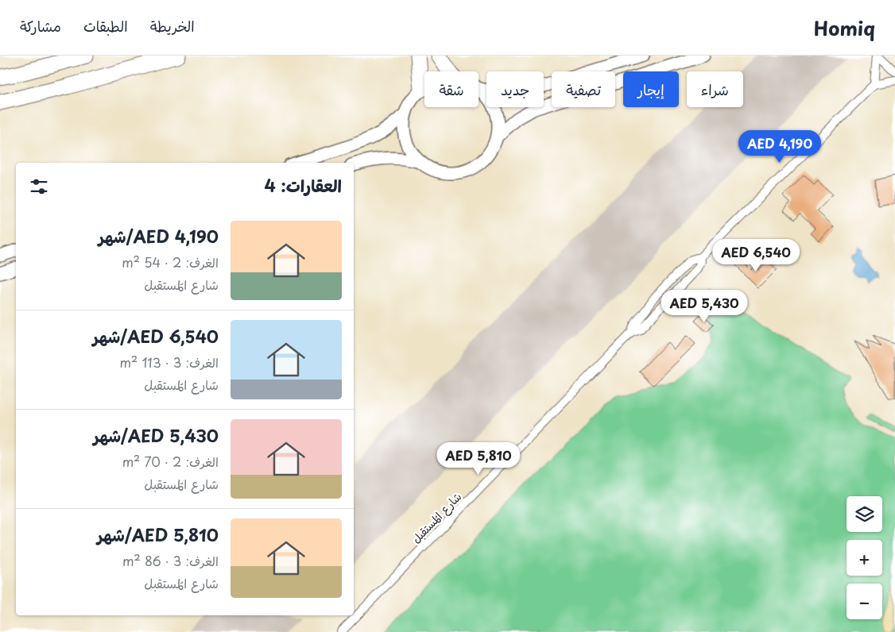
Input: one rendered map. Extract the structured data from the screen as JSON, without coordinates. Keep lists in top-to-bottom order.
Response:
{
  "streets": {
    "street": ["شارع المُستقبل"]
  },
  "page": {
    "header": "Homiq",
    "nav": ["الخريطة", "الطبقات", "مشاركة"],
    "chip": [
      "شراء",
      "إيجار",
      "تصفية",
      "جديد",
      "شقة"
    ],
    "price": [
      "AED 4,190",
      "AED 6,540",
      "AED 5,430",
      "AED 5,810"
    ],
    "heading": "العقارات: 4",
    "list": [
      {
        "name": "AED 4,190/شهر",
        "note": "الغرف: 2 · 54 m² · شارع المُستقبل"
      },
      {
        "name": "AED 6,540/شهر",
        "note": "الغرف: 3 · 113 m² · شارع المُستقبل"
      },
      {
        "name": "AED 5,430/شهر",
        "note": "الغرف: 2 · 70 m² · شارع المُستقبل"
      },
      {
        "name": "AED 5,810/شهر",
        "note": "الغرف: 3 · 86 m² · شارع المُستقبل"
      }
    ],
    "map_buttons": ["+", "−"]
  }
}
